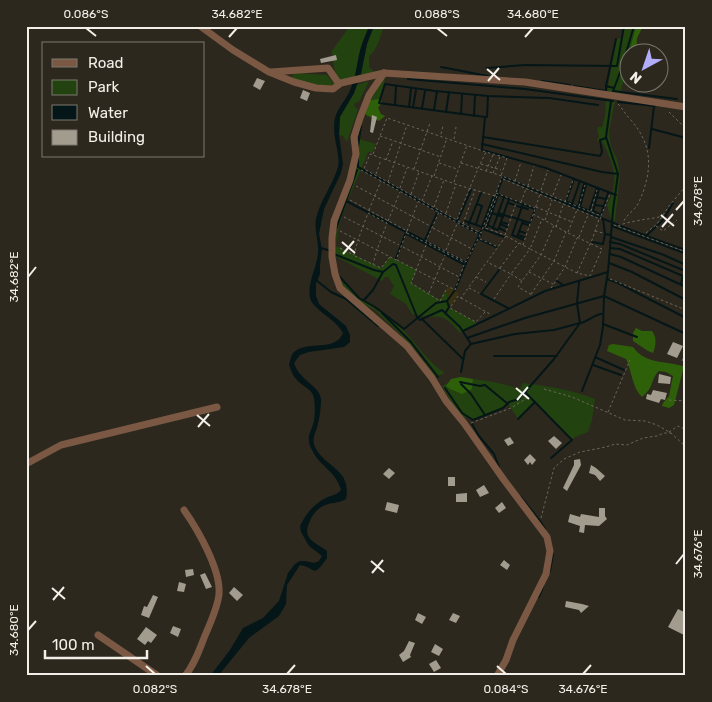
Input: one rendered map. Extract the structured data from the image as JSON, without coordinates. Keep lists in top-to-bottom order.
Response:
{
  "legend": [
    "Road",
    "Park",
    "Water",
    "Building"
  ],
  "scale_bar": "100 m",
  "north": "bottom left",
  "coordinates": [
    "0.086°S",
    "34.682°E",
    "0.088°S",
    "34.680°E",
    "34.678°E",
    "34.676°E",
    "0.082°S",
    "0.084°S"
  ]
}
